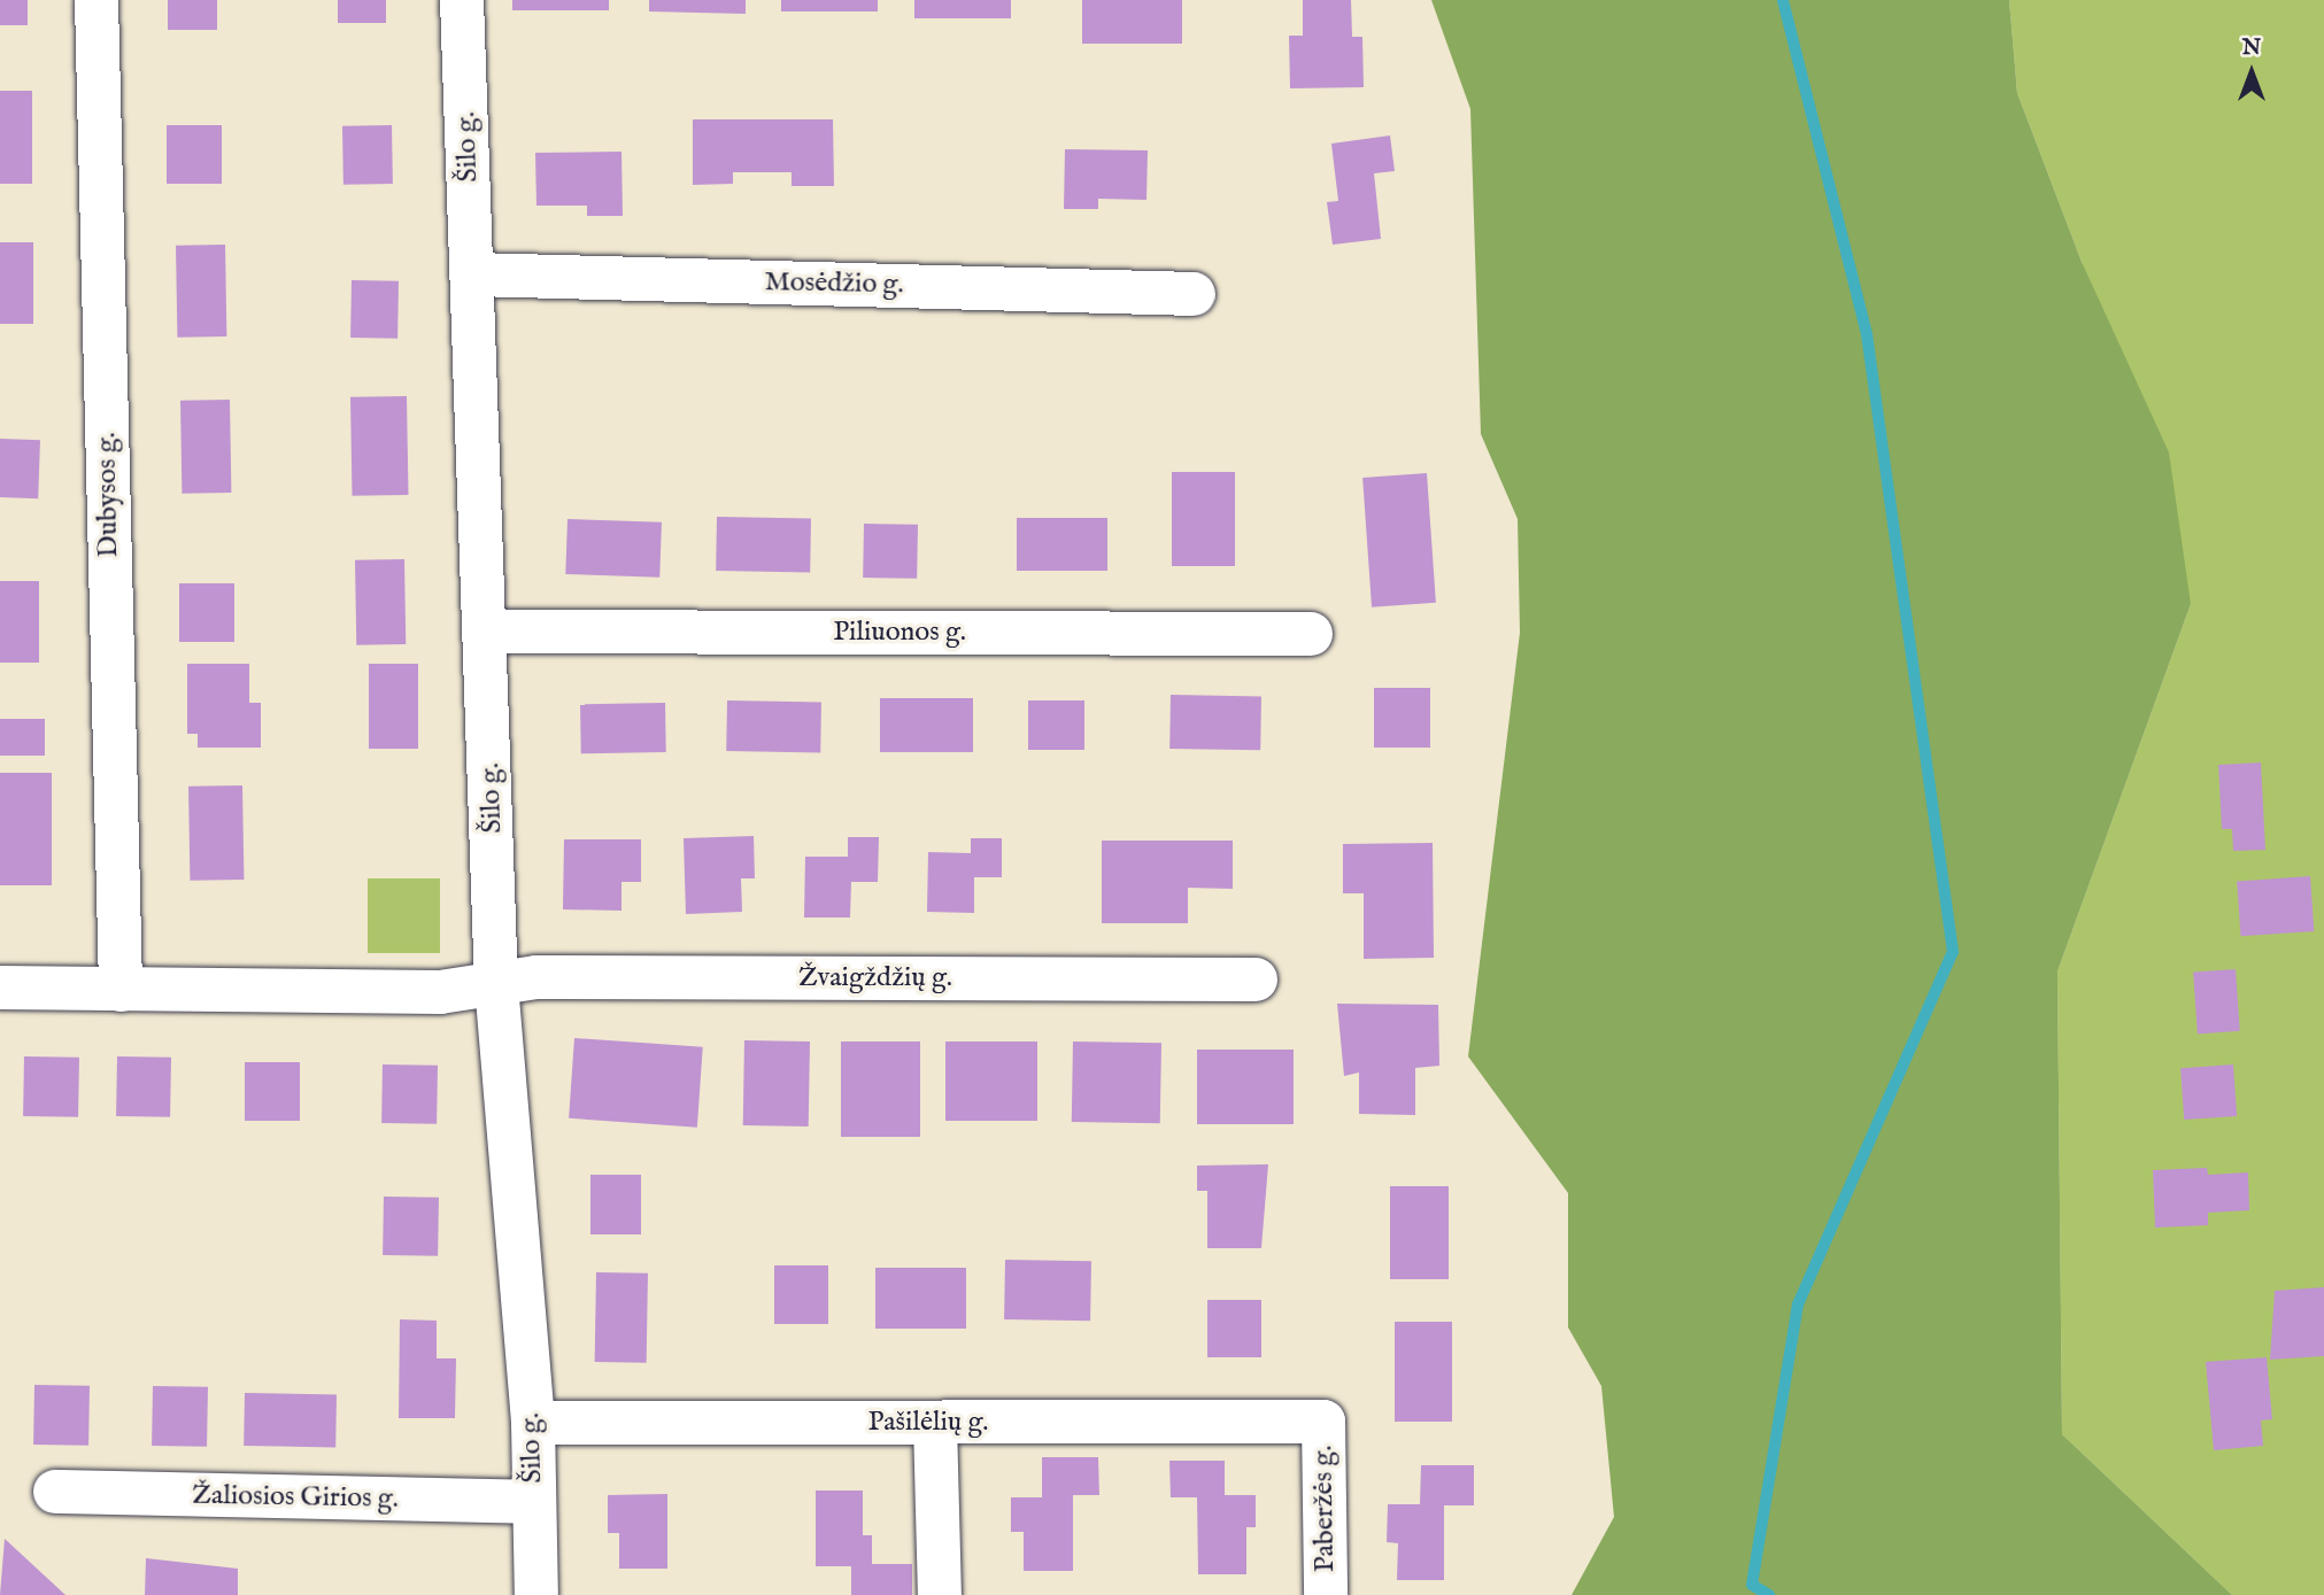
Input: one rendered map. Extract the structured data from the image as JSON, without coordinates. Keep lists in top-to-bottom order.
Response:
{
  "streets": {
    "street": [
      "Šilo g.",
      "Mosėdžio g.",
      "Dubysos g.",
      "Piliuonos g.",
      "Žvaigždžių g.",
      "Pašilėlių g.",
      "Žaliosios Girios g.",
      "Paberžės g."
    ]
  },
  "crossings": [
    ["Šilo g.", "Mosėdžio g."],
    ["Šilo g.", "Piliuonos g."],
    ["Šilo g.", "Žvaigždžių g."],
    ["Šilo g.", "Pašilėlių g."],
    ["Šilo g.", "Žaliosios Girios g."],
    ["Pašilėlių g.", "Paberžės g."]
  ],
  "north": "top"
}
